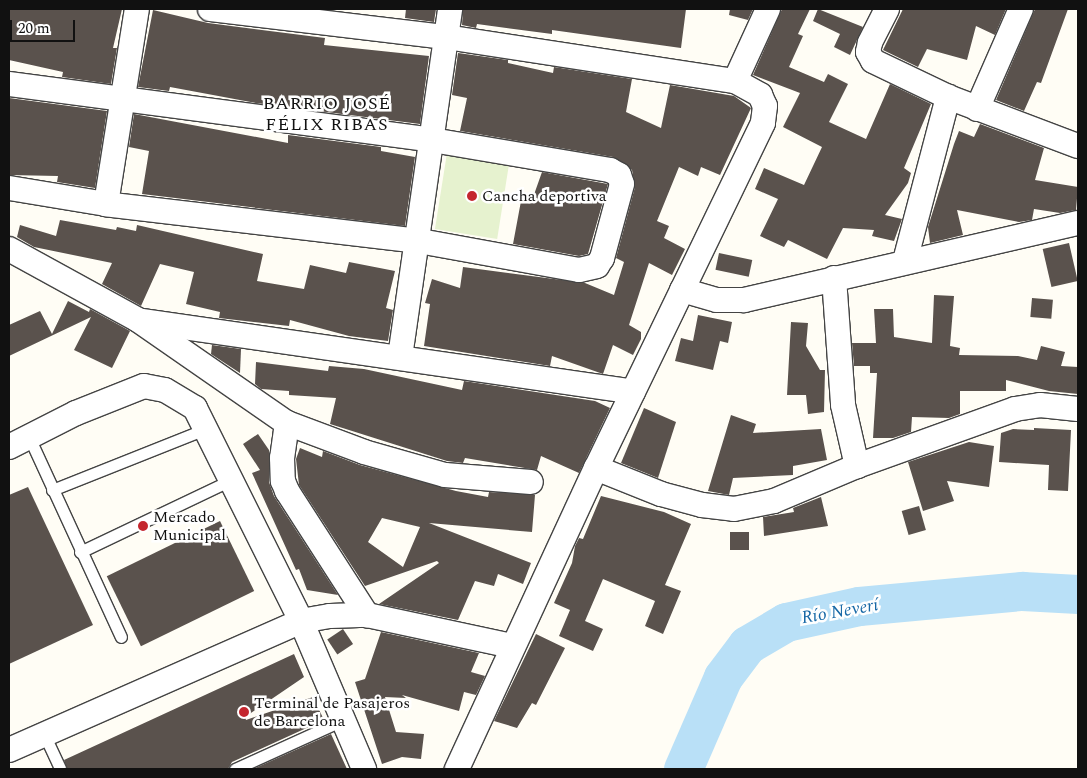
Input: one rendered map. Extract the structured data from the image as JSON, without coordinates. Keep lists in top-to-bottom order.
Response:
{
  "districts": ["BARRIO JOSÉ FÉLIX RIBAS"],
  "water": ["Río Neverí"],
  "places": ["Cancha deportiva", "Mercado Municipal", "Terminal de Pasajeros de Barcelona"],
  "scale_bar": "20 m"
}
